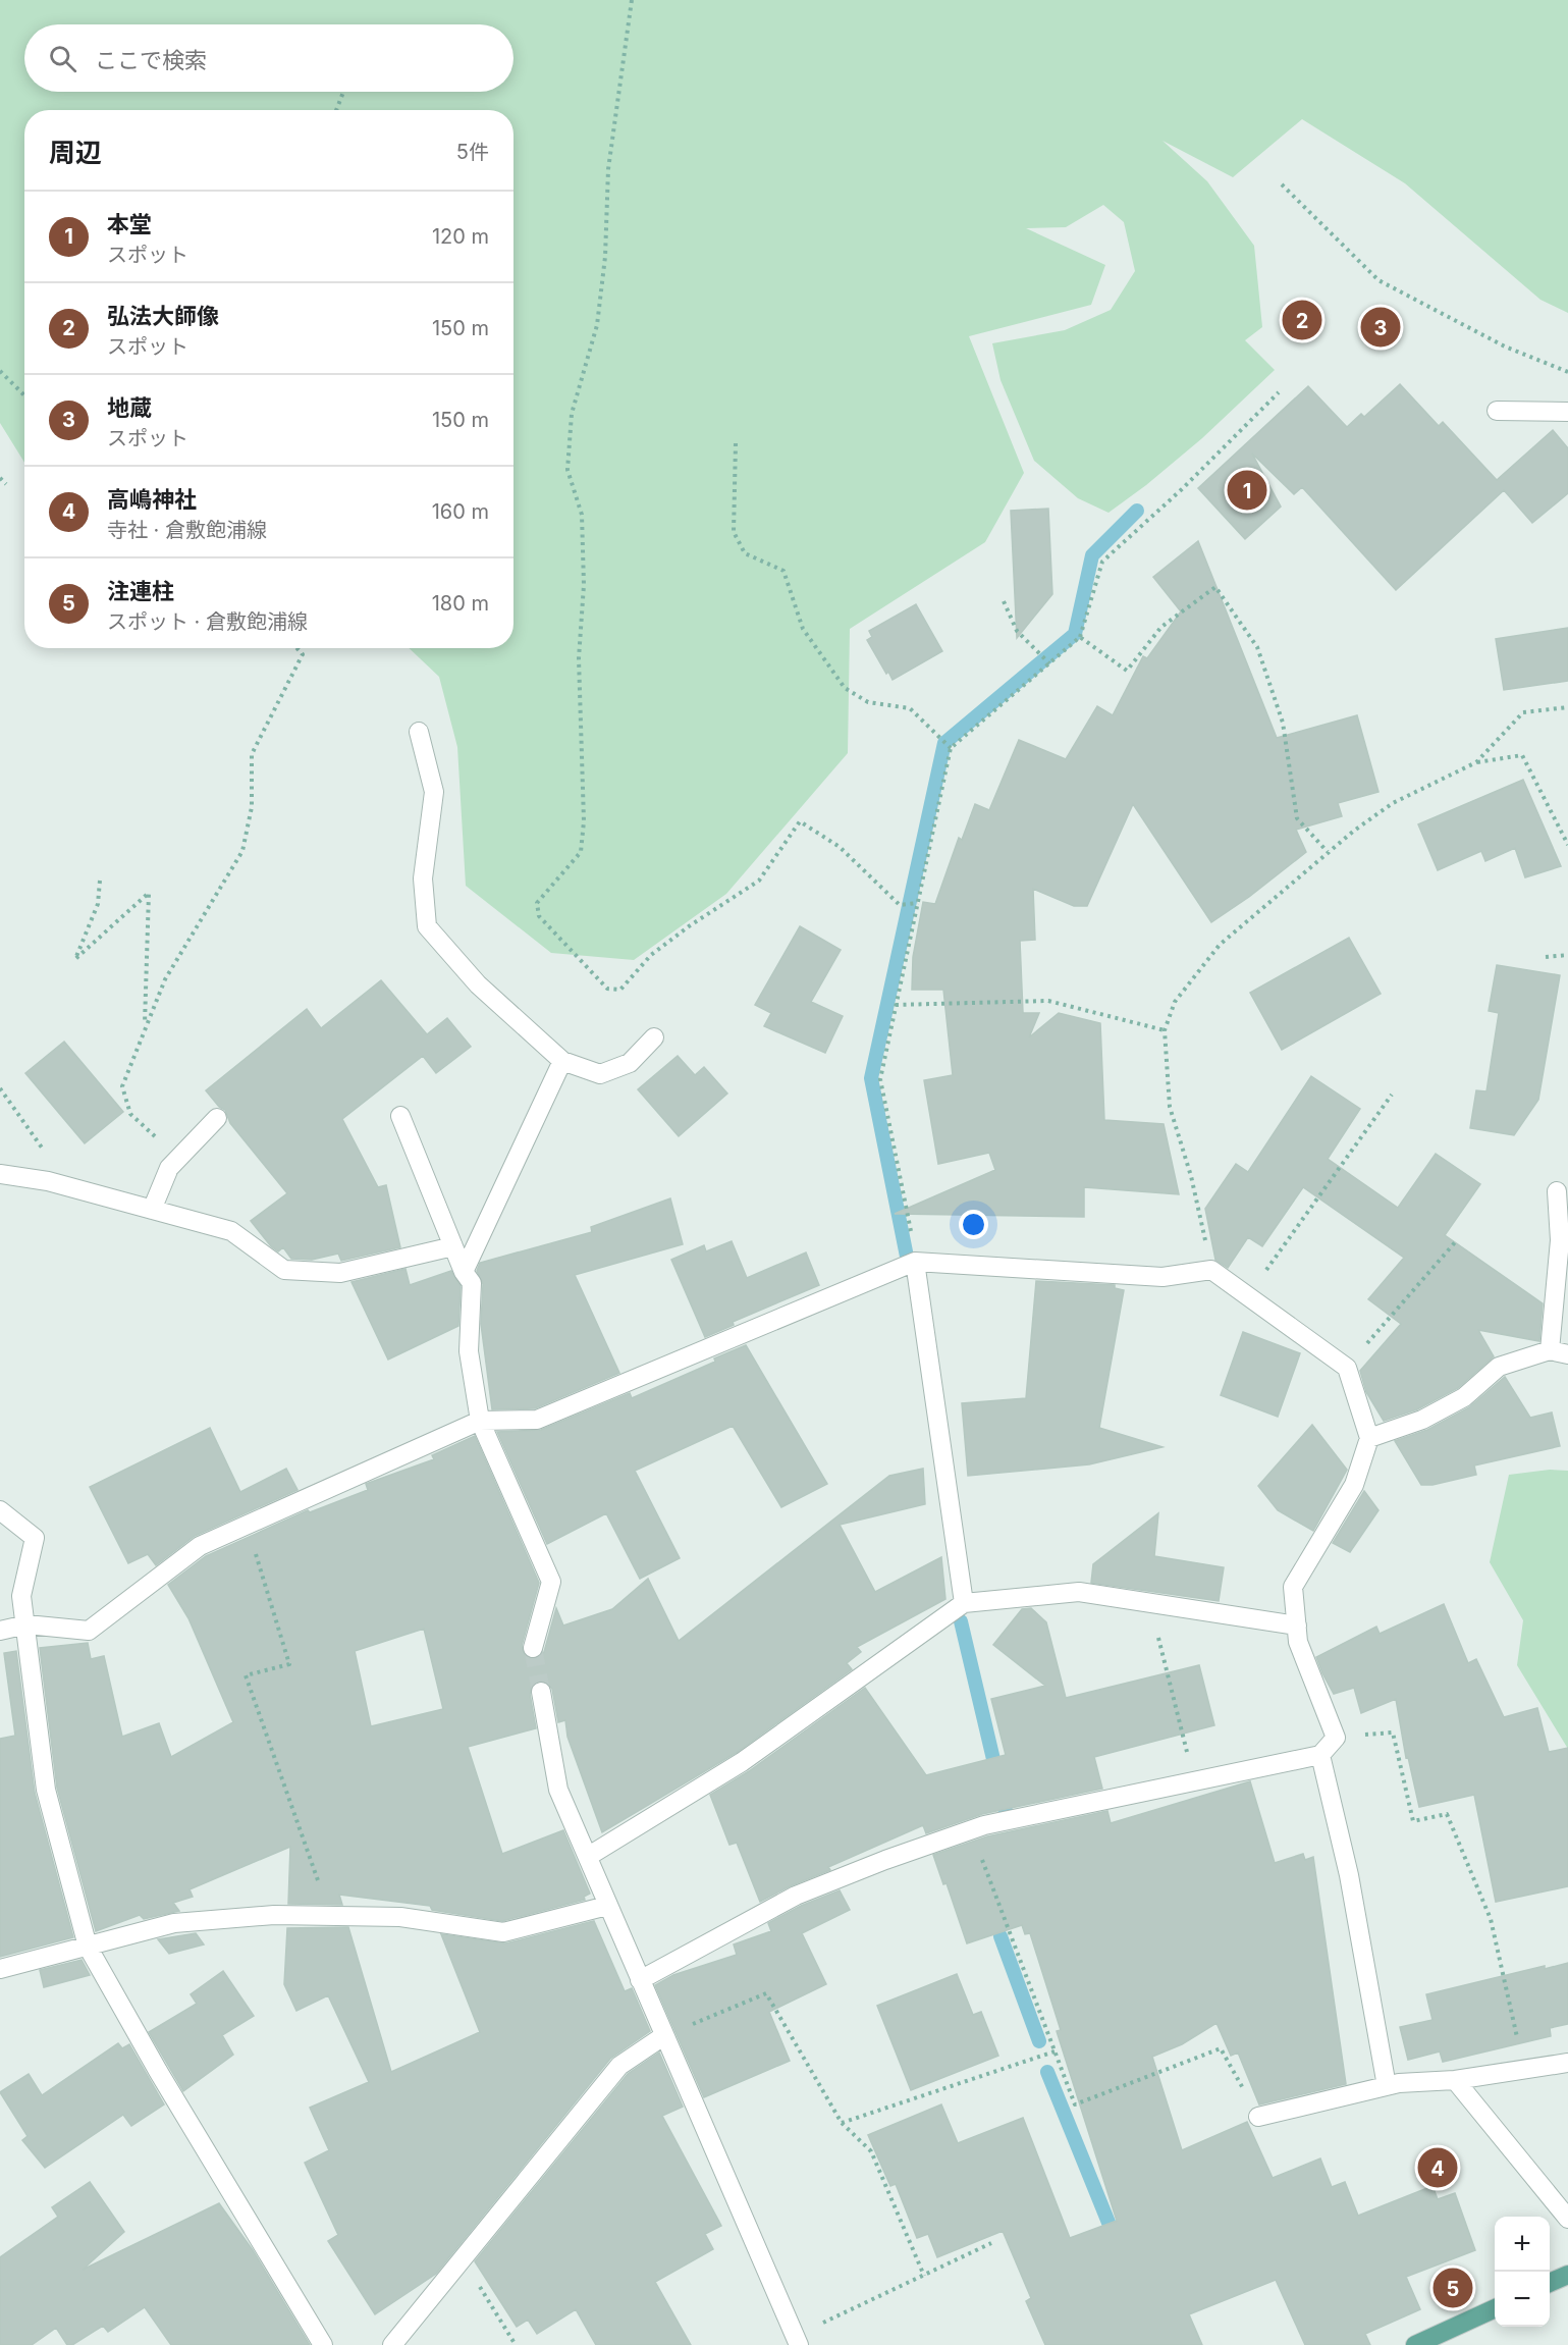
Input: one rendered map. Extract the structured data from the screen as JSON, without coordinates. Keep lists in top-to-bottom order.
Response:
{
  "page": {
    "search": "ここで検索",
    "heading": ["周辺", "5件"],
    "list": [
      {
        "mark": "1",
        "name": "本堂",
        "note": "スポット",
        "value": "120 m"
      },
      {
        "mark": "2",
        "name": "弘法大師像",
        "note": "スポット",
        "value": "150 m"
      },
      {
        "mark": "3",
        "name": "地蔵",
        "note": "スポット",
        "value": "150 m"
      },
      {
        "mark": "4",
        "name": "高嶋神社",
        "note": "寺社 · 倉敷飽浦線",
        "value": "160 m"
      },
      {
        "mark": "5",
        "name": "注連柱",
        "note": "スポット · 倉敷飽浦線",
        "value": "180 m"
      }
    ],
    "pins": [
      "2",
      "3",
      "1",
      "4",
      "5"
    ],
    "map_buttons": ["+", "−"]
  }
}
